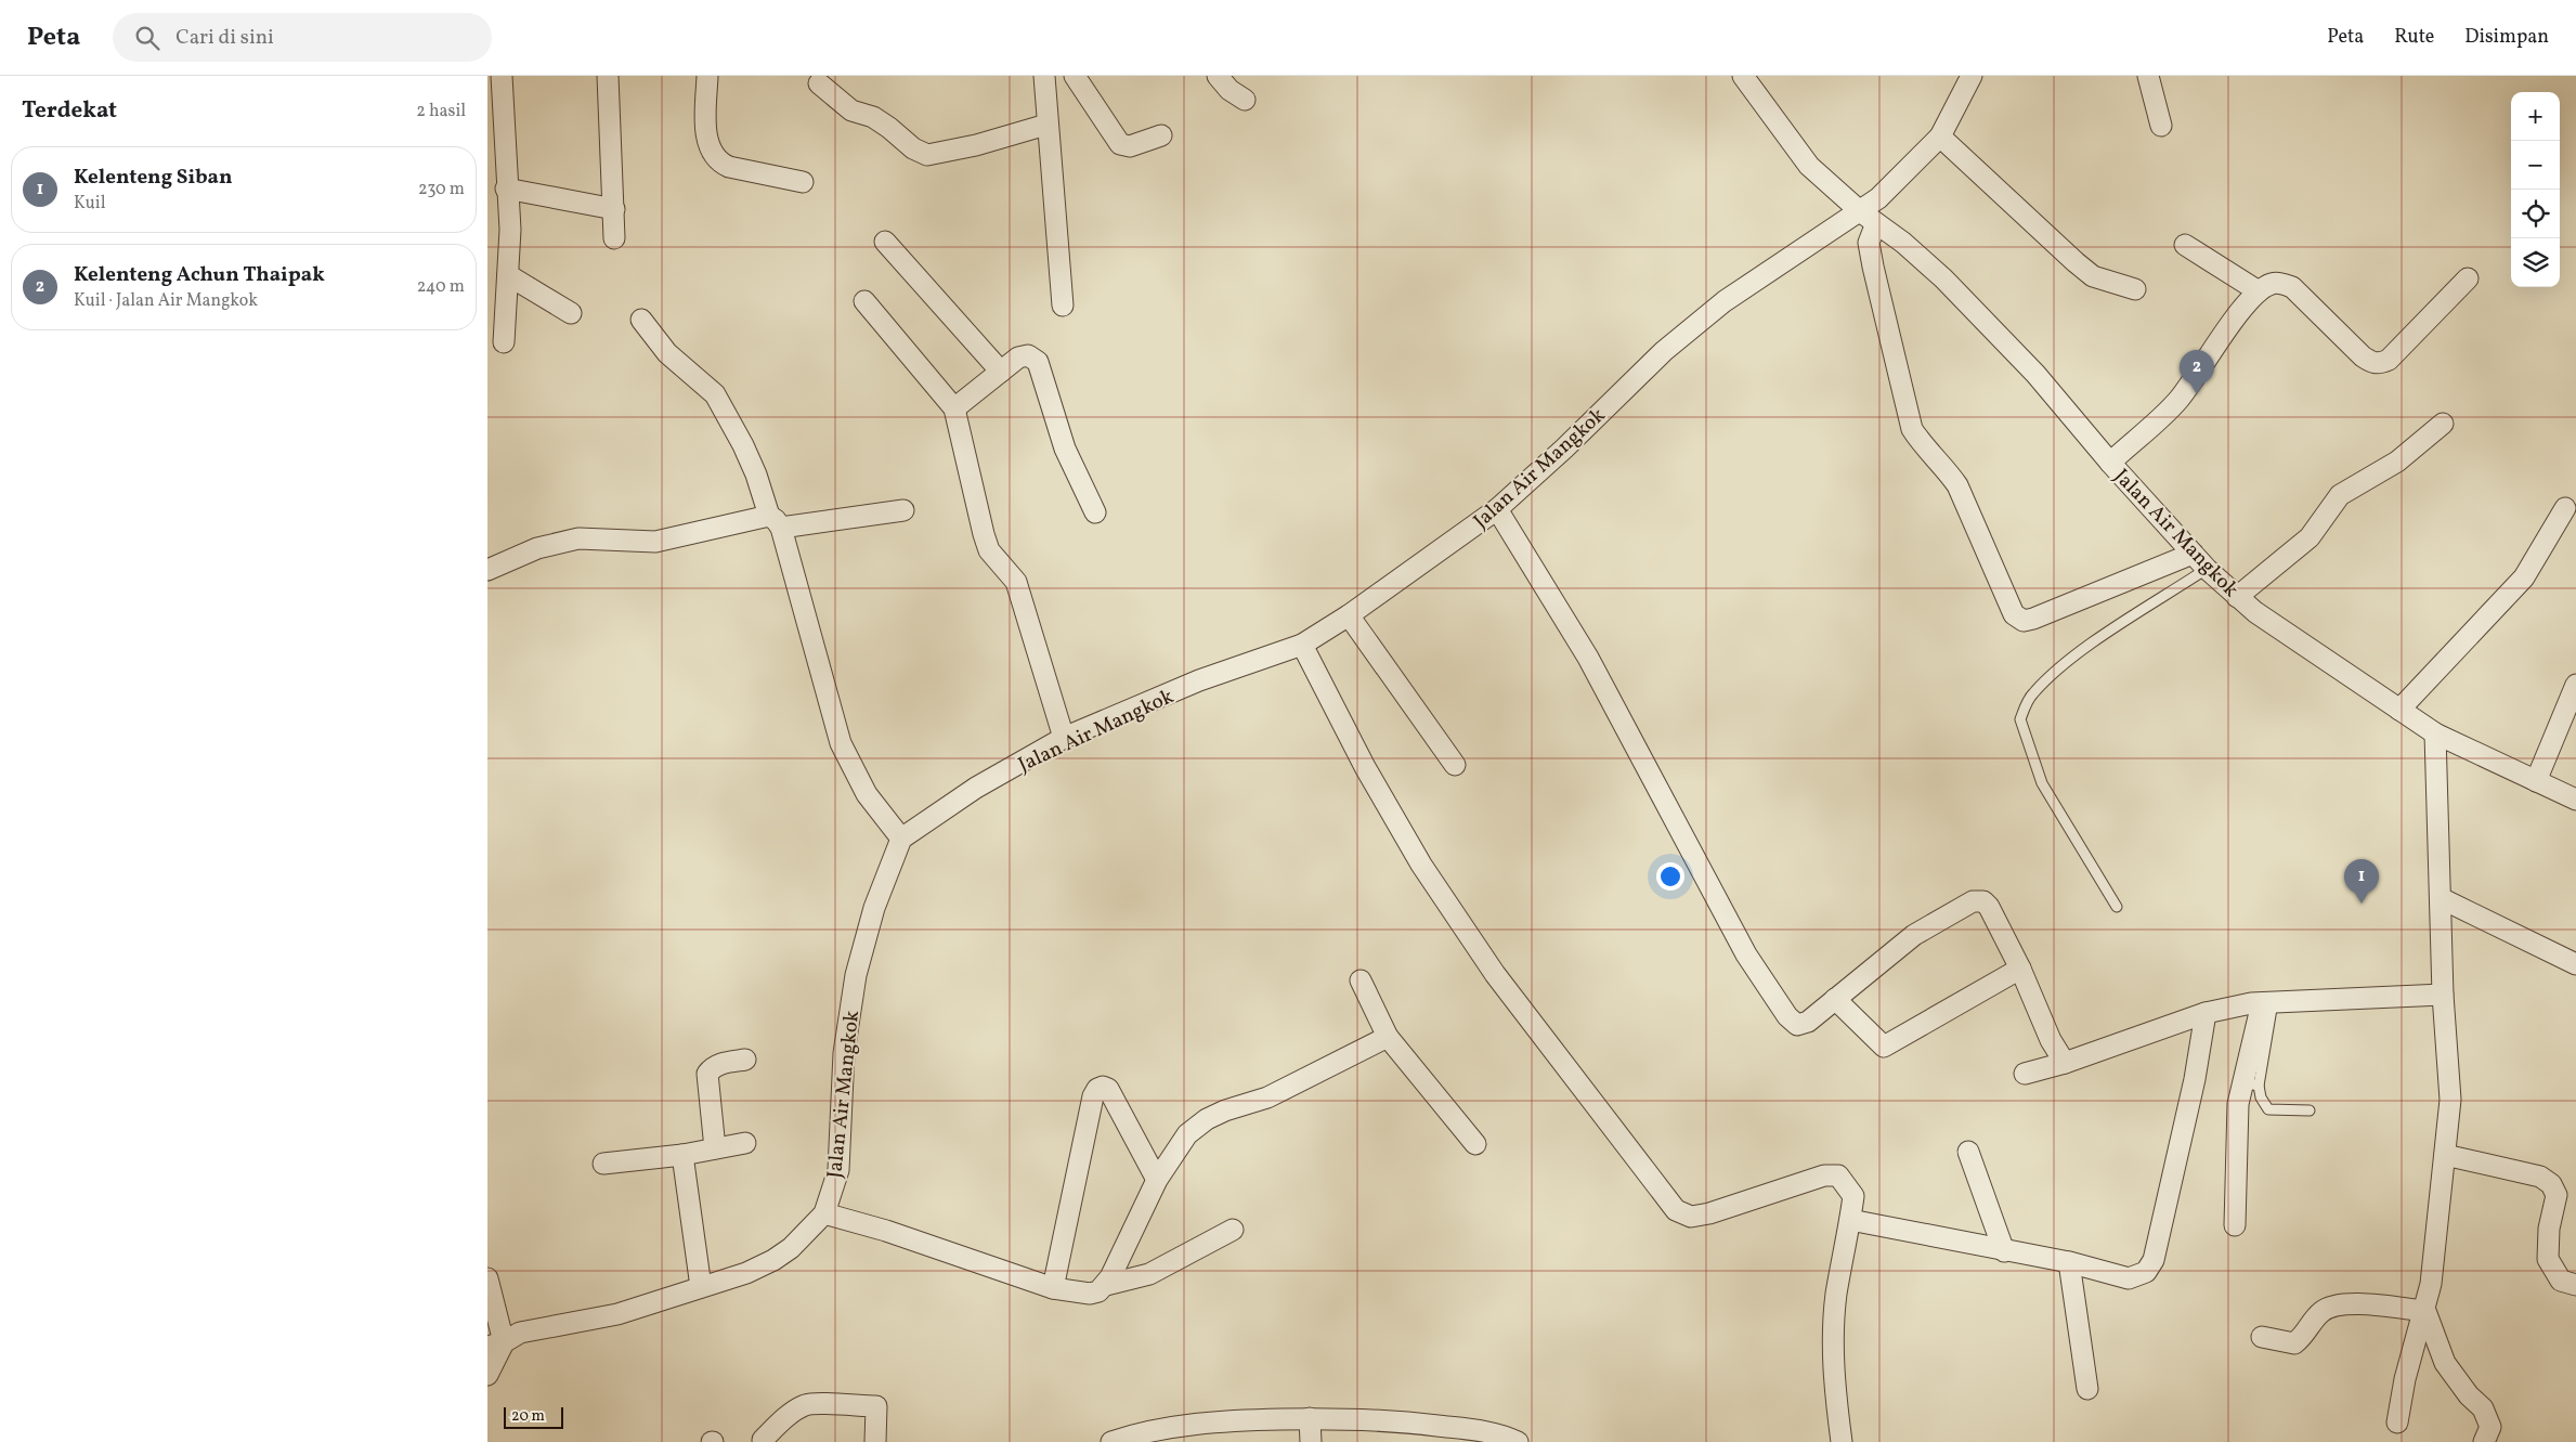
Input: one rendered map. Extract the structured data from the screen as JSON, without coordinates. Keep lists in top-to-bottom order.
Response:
{
  "streets": {
    "street": ["Jalan Air Mangkok"]
  },
  "scale_bar": "20 m",
  "page": {
    "header": "Peta",
    "search": "Cari di sini",
    "nav": ["Peta", "Rute", "Disimpan"],
    "heading": ["Terdekat", "2 hasil"],
    "map_buttons": ["+", "−"],
    "list": [
      {
        "mark": "1",
        "name": "Kelenteng Siban",
        "note": "Kuil",
        "value": "230 m"
      },
      {
        "mark": "2",
        "name": "Kelenteng Achun Thaipak",
        "note": "Kuil · Jalan Air Mangkok",
        "value": "240 m"
      }
    ],
    "pins": ["2", "1"],
    "scale": "20 m"
  }
}
